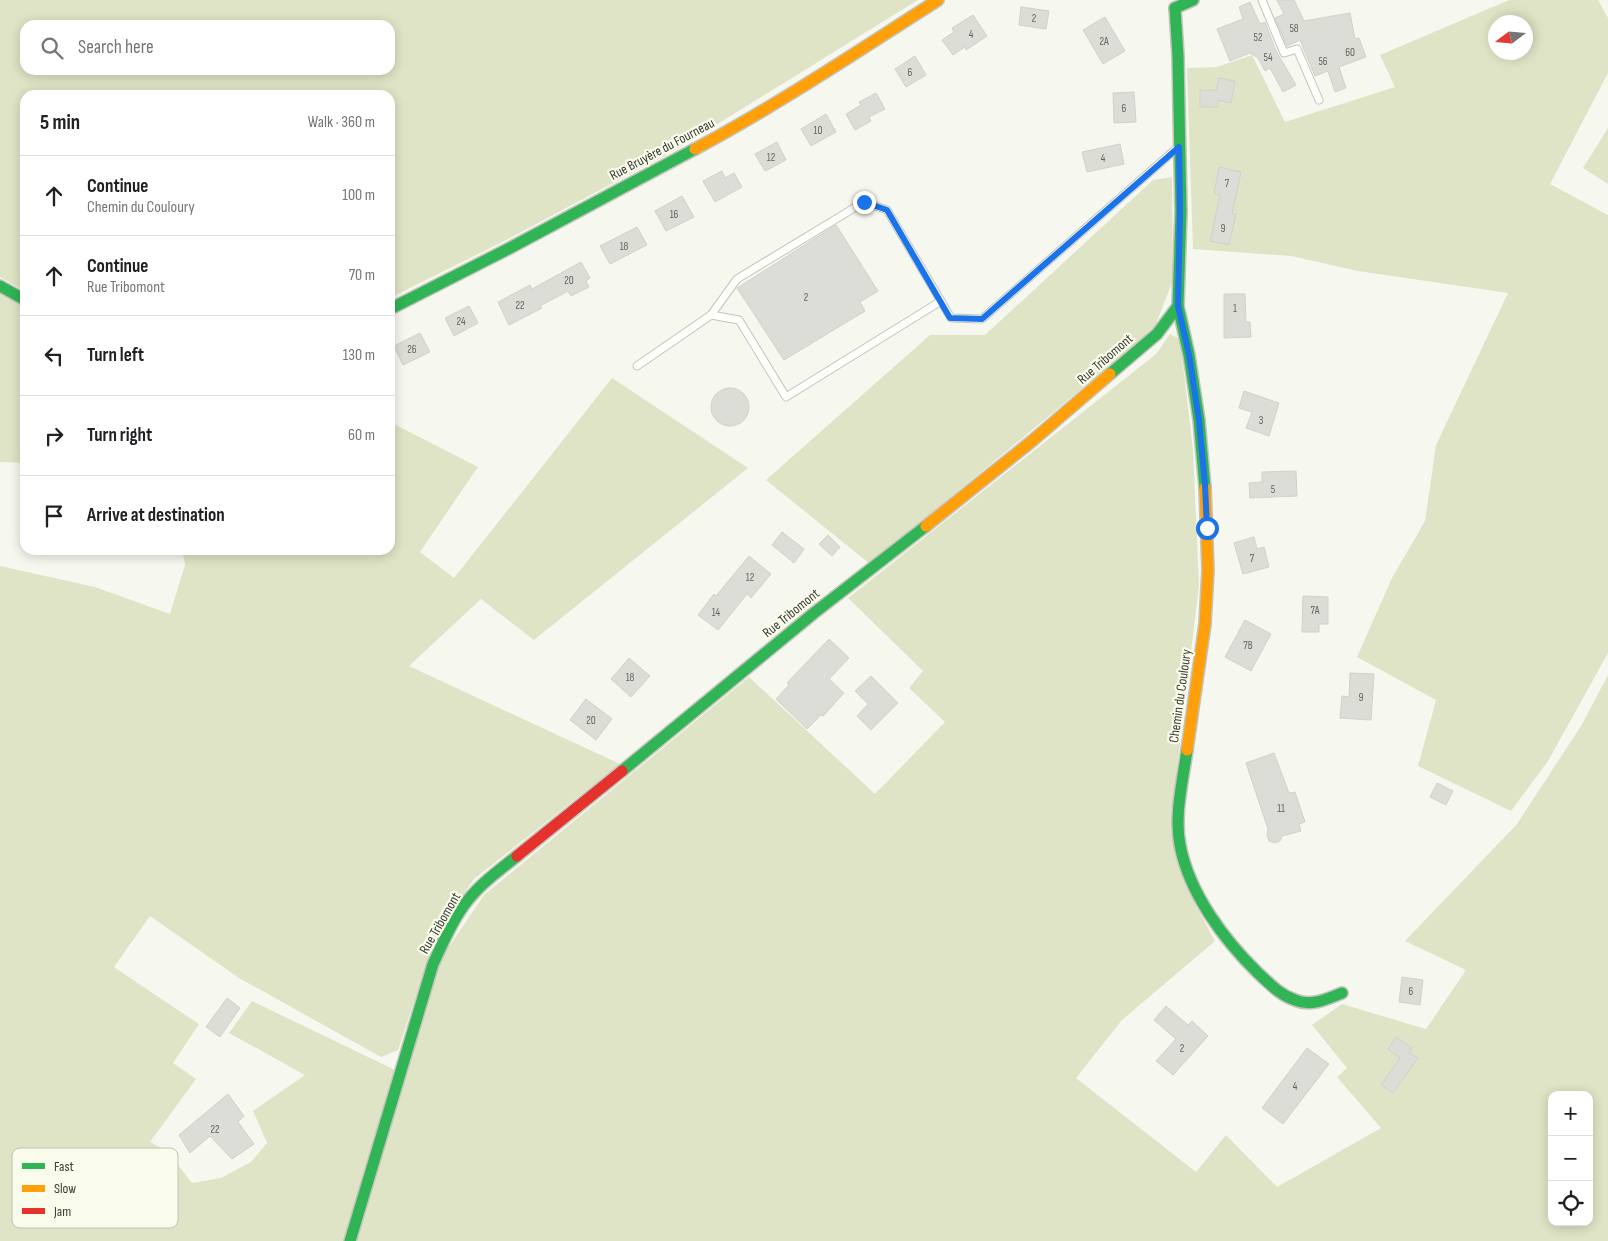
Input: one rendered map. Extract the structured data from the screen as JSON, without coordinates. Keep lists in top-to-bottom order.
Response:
{
  "streets": {
    "street": ["Rue Bruyère du Fourneau", "Rue Tribomont", "Chemin du Couloury"]
  },
  "crossings": [
    ["Rue Tribomont", "Chemin du Couloury"]
  ],
  "house_numbers": [
    "2",
    "58",
    "4",
    "52",
    "2A",
    "60",
    "54",
    "56",
    "6",
    "6",
    "10",
    "12",
    "4",
    "7",
    "16",
    "9",
    "18",
    "20",
    "2",
    "22",
    "1",
    "24",
    "26",
    "3",
    "5",
    "7",
    "12",
    "7A",
    "14",
    "7B",
    "18",
    "9",
    "20",
    "11",
    "6",
    "2",
    "4",
    "22"
  ],
  "legend": ["Fast", "Slow", "Jam"],
  "north": "left",
  "page": {
    "search": "Search here",
    "heading": ["5 min", "Walk · 360 m"],
    "list": [
      ["Continue", "Chemin du Couloury", "100 m"],
      ["Continue", "Rue Tribomont", "70 m"],
      ["Turn left", "130 m"],
      ["Turn right", "60 m"],
      "Arrive at destination"
    ],
    "map_buttons": ["+", "−"]
  }
}
